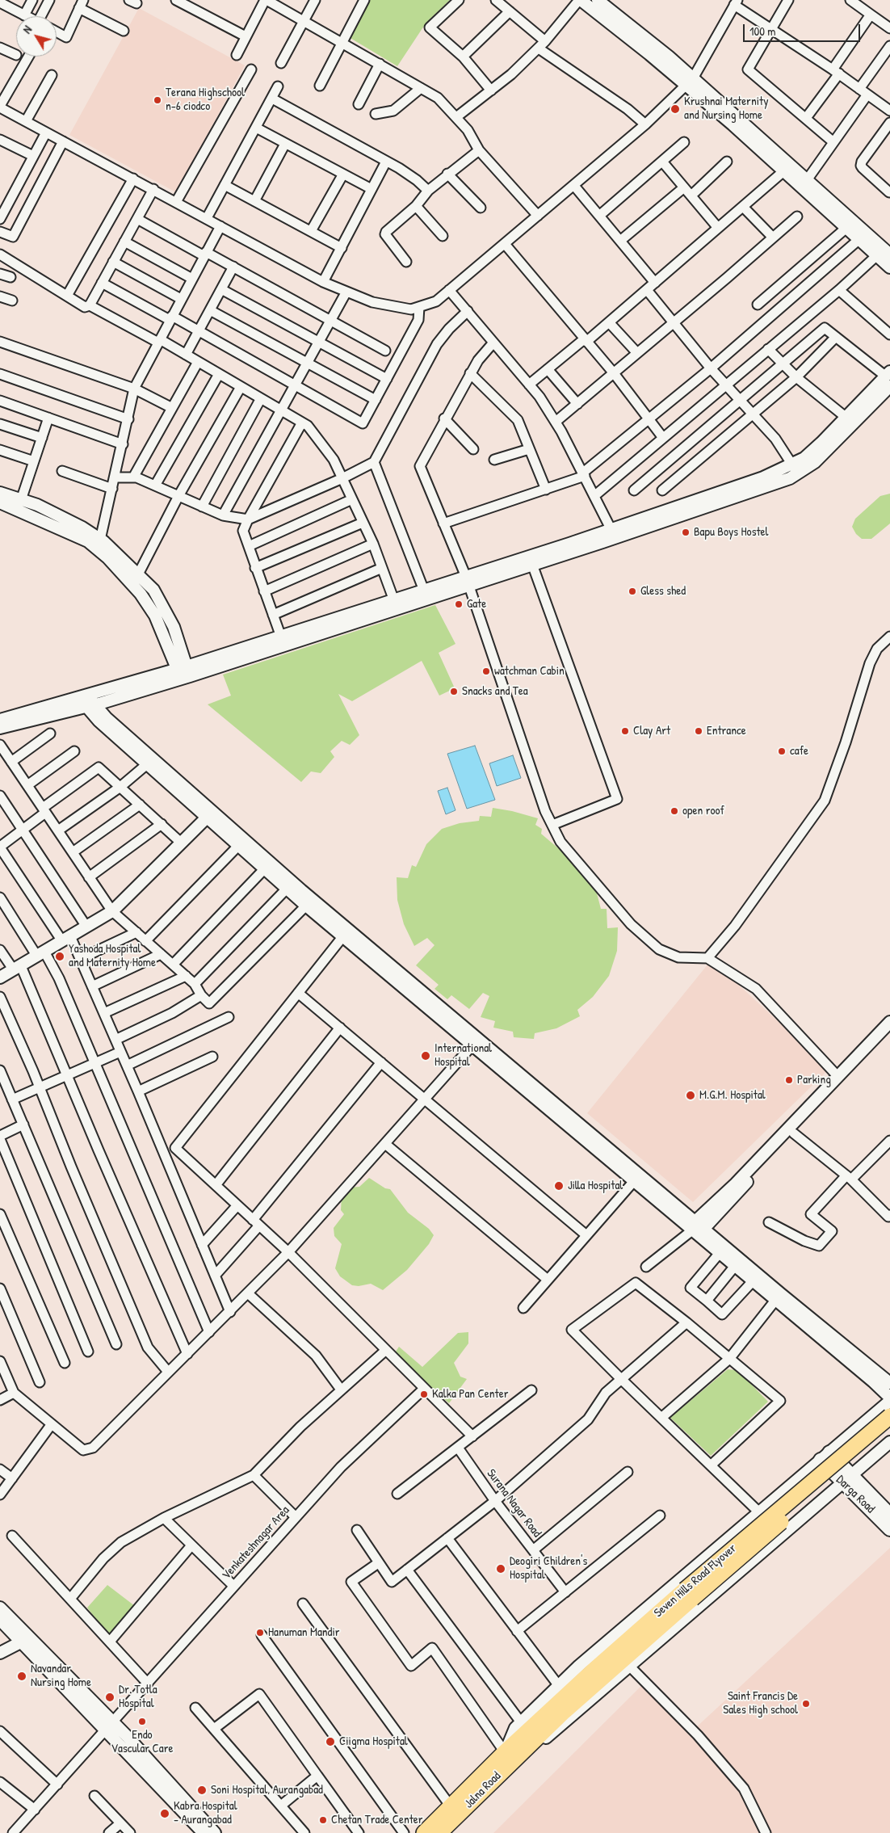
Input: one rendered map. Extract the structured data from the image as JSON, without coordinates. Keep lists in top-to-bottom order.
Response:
{
  "streets": {
    "highway": ["Seven Hills Road Flyover", "Jalna Road"],
    "main road": ["Darga Road"],
    "street": ["Surana Nagar Road", "Venkateshnagar Area"]
  },
  "crossings": [
    ["Seven Hills Road Flyover", "Jalna Road"]
  ],
  "places": [
    "Terana Highschool n-6 ciodco",
    "Krushnai Maternity and Nursing Home",
    "Bapu Boys Hostel",
    "Gless shed",
    "Gate",
    "watchman Cabin",
    "Snacks and Tea",
    "Clay Art",
    "Entrance",
    "cafe",
    "open roof",
    "Yashoda Hospital and Maternity Home",
    "International Hospital",
    "Parking",
    "M.G.M. Hospital",
    "Jilla Hospital",
    "Kalka Pan Center",
    "Deogiri Children's Hospital",
    "Hanuman Mandir",
    "Navandar Nursing Home",
    "Dr. Totla Hospital",
    "Saint Francis De Sales High school",
    "Endo Vascular Care",
    "Ciigma Hospital",
    "Soni Hospital, Aurangabad",
    "Kabra Hospital - Aurangabad",
    "Chetan Trade Center"
  ],
  "scale_bar": "100 m",
  "north": "top left"
}
